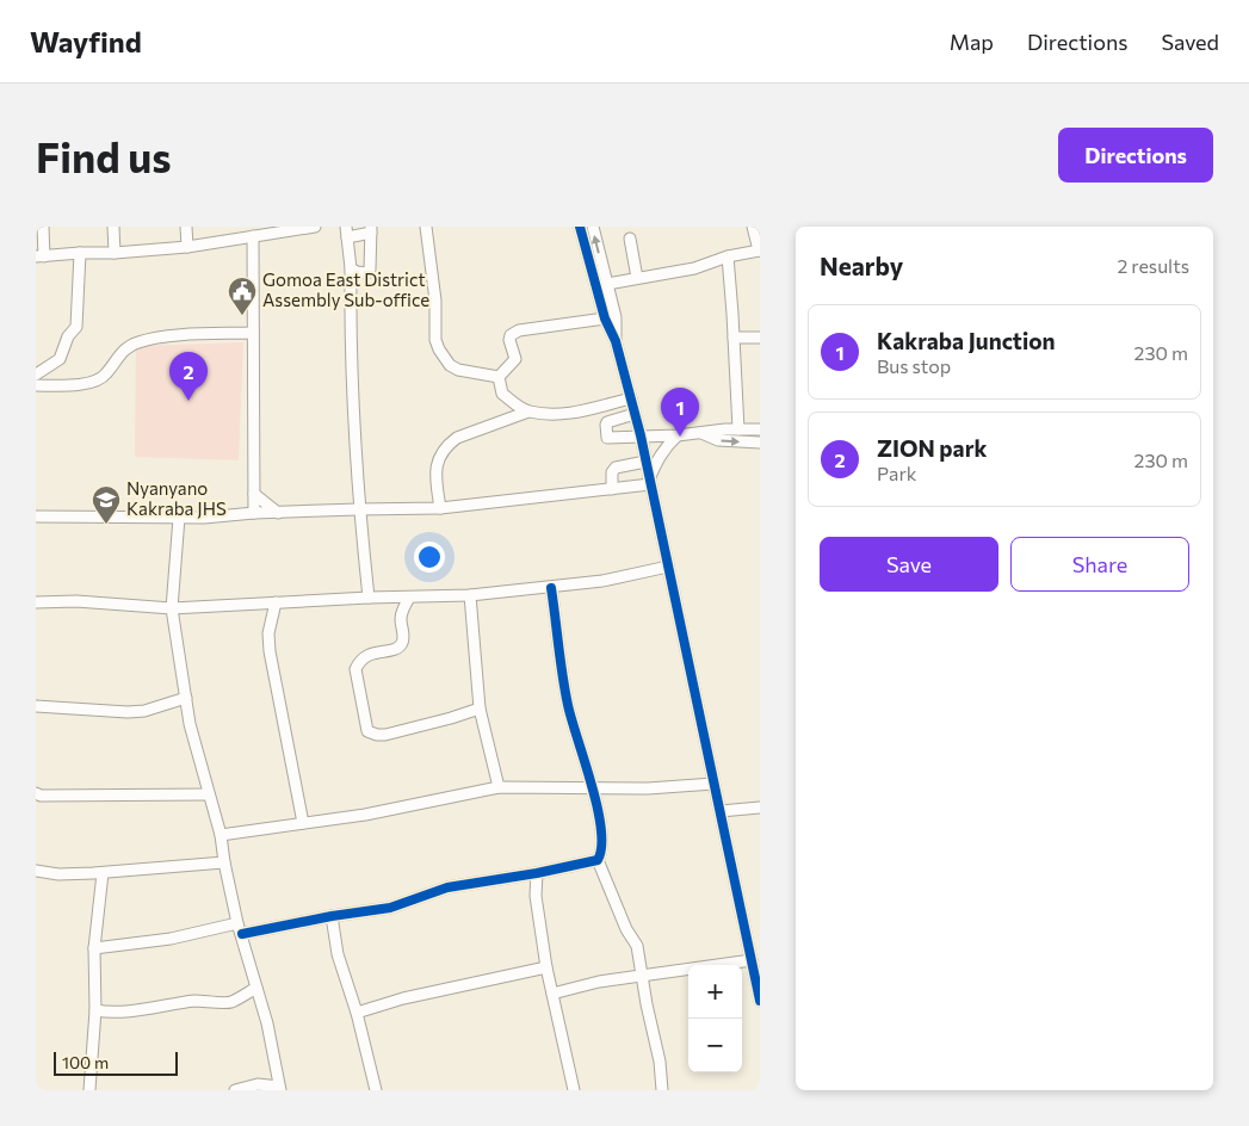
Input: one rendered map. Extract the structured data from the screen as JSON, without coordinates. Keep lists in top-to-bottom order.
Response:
{
  "places": {
    "public building": ["Gomoa East District Assembly Sub-office"],
    "school or university": ["Nyanyano Kakraba JHS"]
  },
  "scale_bar": "100 m",
  "page": {
    "header": "Wayfind",
    "nav": ["Map", "Directions", "Saved"],
    "buttons": [
      "Directions",
      ["Save", "Share"]
    ],
    "title": "Find us",
    "heading": ["Nearby", "2 results"],
    "list": [
      {
        "mark": "1",
        "name": "Kakraba Junction",
        "note": "Bus stop",
        "value": "230 m"
      },
      {
        "mark": "2",
        "name": "ZION park",
        "note": "Park",
        "value": "230 m"
      }
    ],
    "pins": ["2", "1"],
    "map_buttons": ["+", "−"],
    "scale": "100 m"
  }
}
